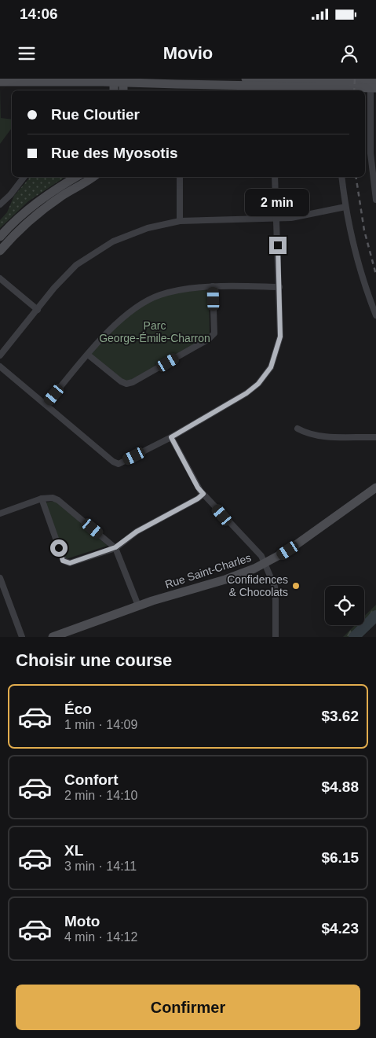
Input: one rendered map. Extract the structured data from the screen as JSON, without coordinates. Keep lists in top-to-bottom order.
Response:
{
  "streets": {
    "street": ["Rue Saint-Charles"]
  },
  "parks": ["Parc George-Émile-Charron"],
  "places": ["Confidences & Chocolats"],
  "page": {
    "status": "14:06",
    "header": "Movio",
    "banner": ["Rue Cloutier", "Rue des Myosotis"],
    "bubble": "2 min",
    "heading": "Choisir une course",
    "list": [
      {
        "name": "Éco",
        "note": "1 min · 14:09",
        "value": "$3.62"
      },
      {
        "name": "Confort",
        "note": "2 min · 14:10",
        "value": "$4.88"
      },
      {
        "name": "XL",
        "note": "3 min · 14:11",
        "value": "$6.15"
      },
      {
        "name": "Moto",
        "note": "4 min · 14:12",
        "value": "$4.23"
      }
    ],
    "buttons": "Confirmer"
  }
}
